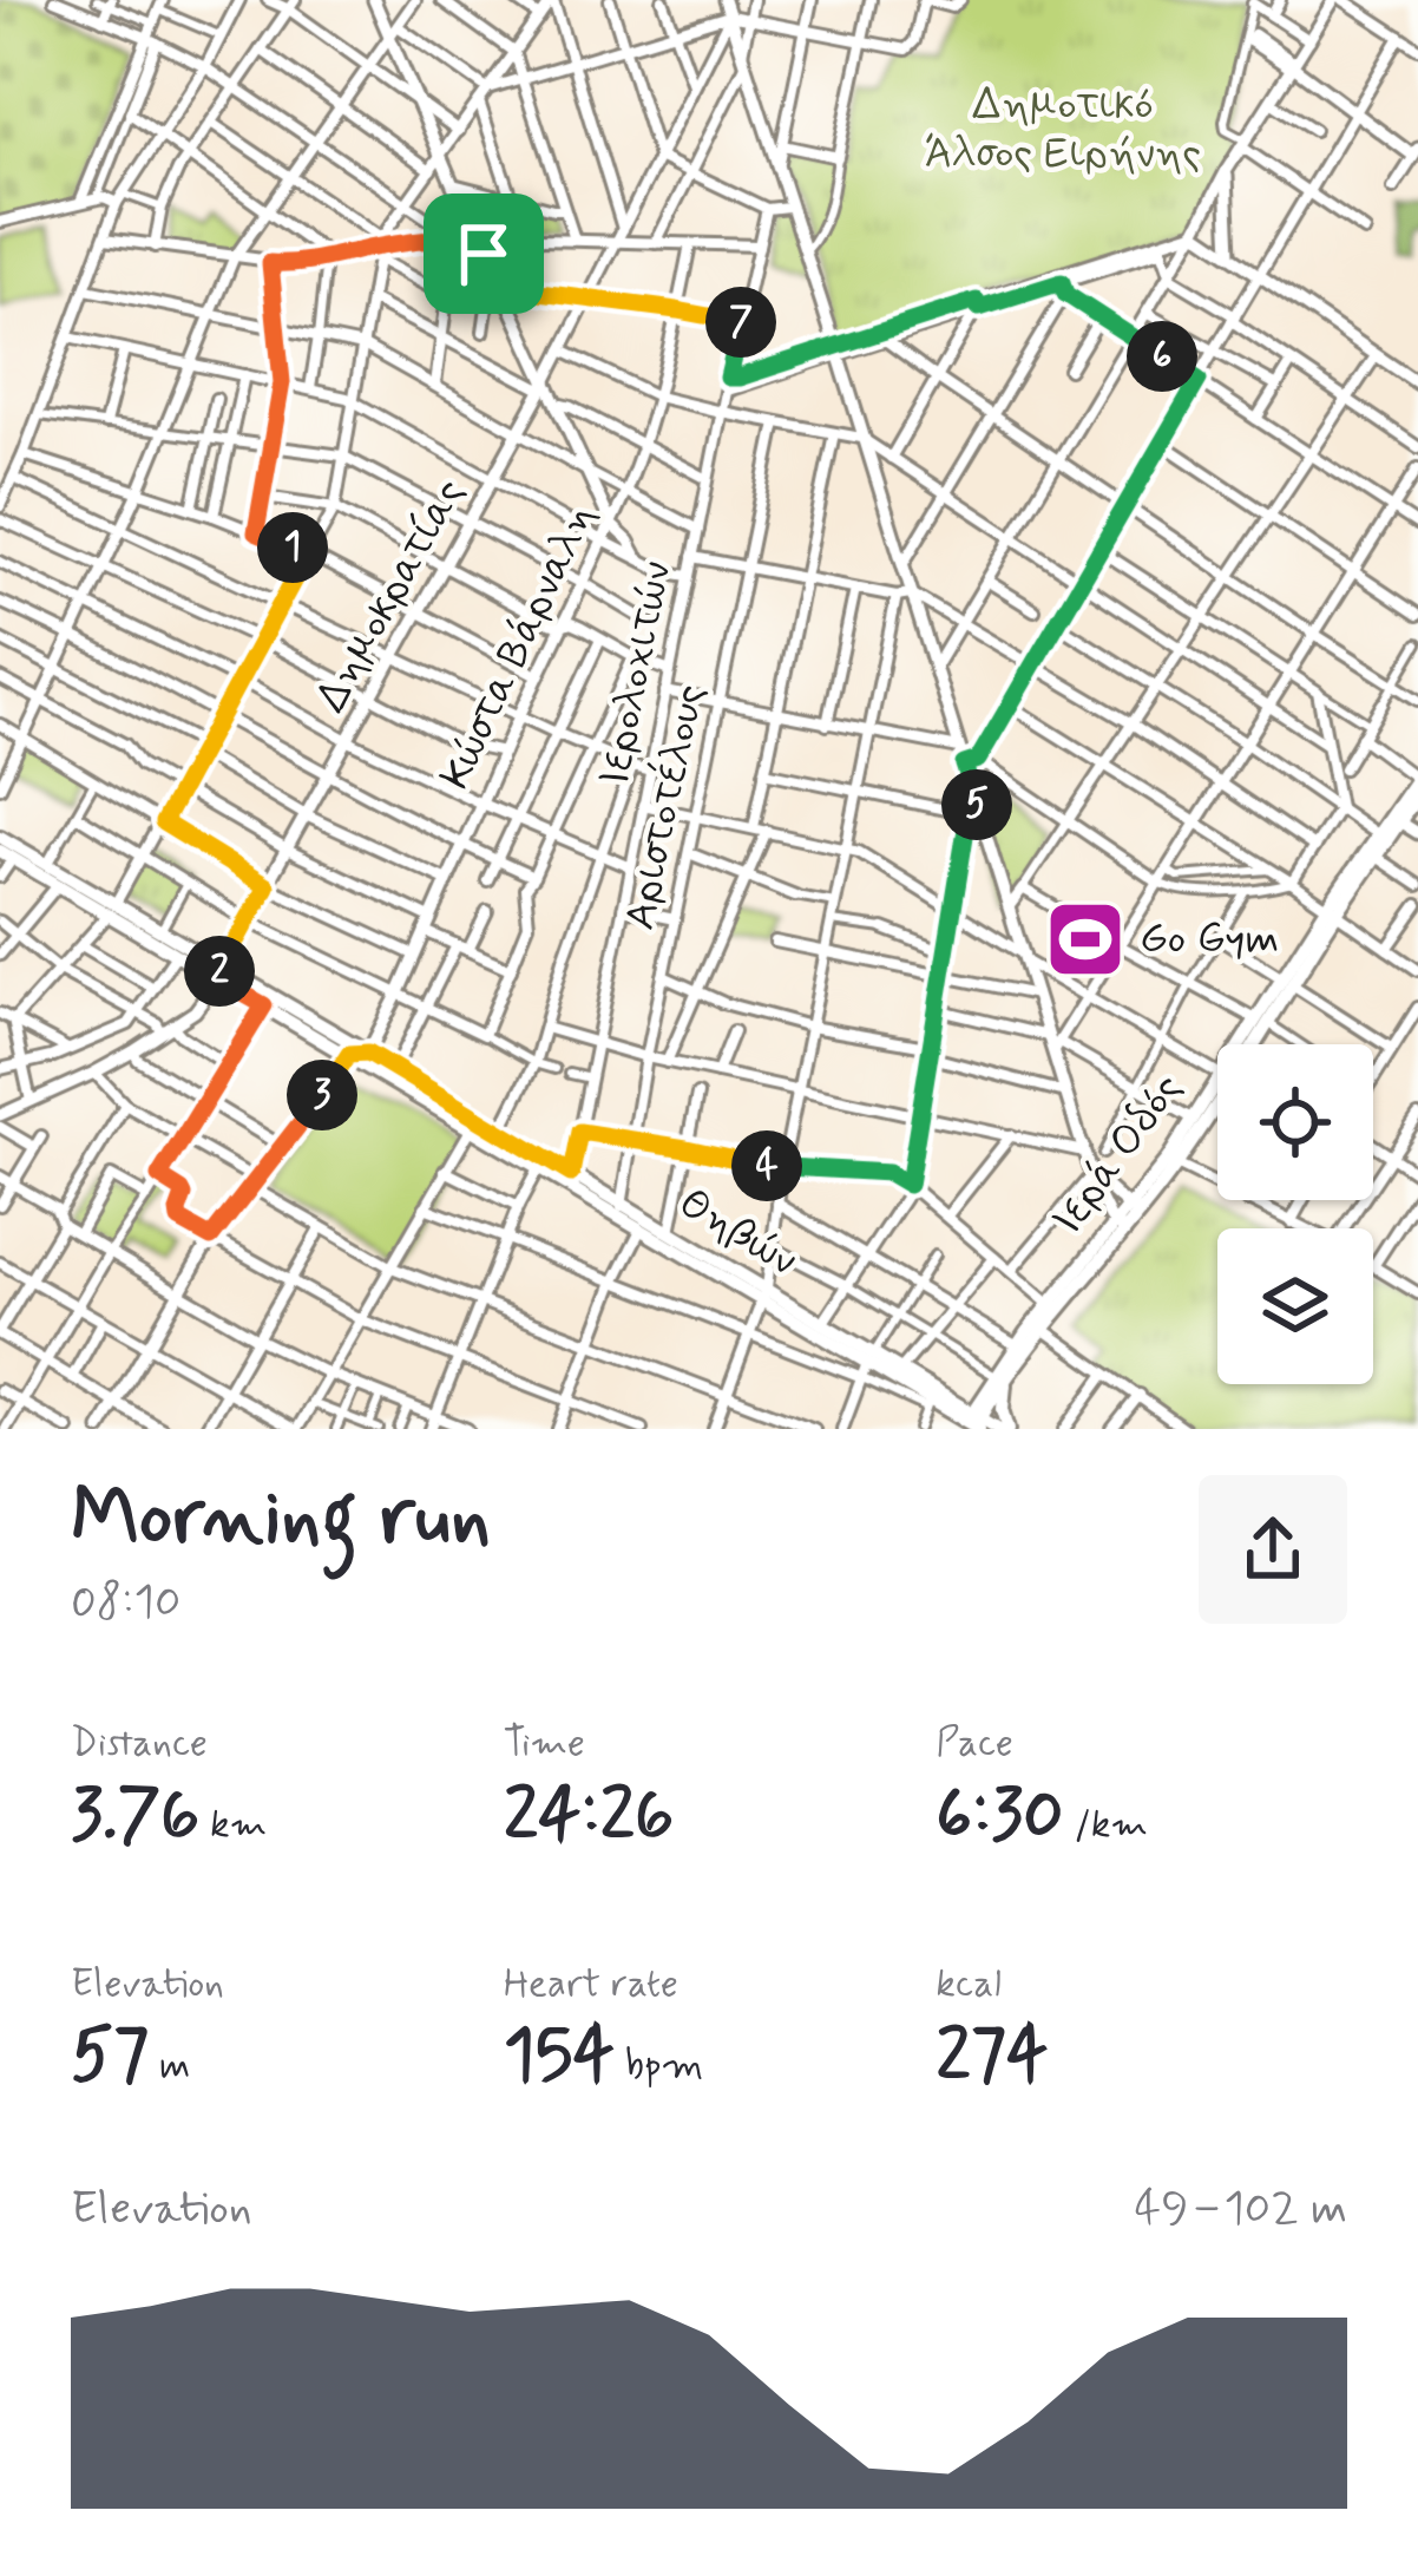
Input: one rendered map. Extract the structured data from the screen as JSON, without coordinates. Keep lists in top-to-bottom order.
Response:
{
  "streets": {
    "main road": ["Ιερά Οδός", "Θηβών"],
    "street": [
      "Δημοκρατίας",
      "Κώστα Βάρναλη",
      "Ιερολοχιτών",
      "Αριστοτέλους"
    ]
  },
  "crossings": [
    ["Δημοκρατίας", "Θηβών"],
    ["Κώστα Βάρναλη", "Θηβών"],
    ["Ιερολοχιτών", "Θηβών"],
    ["Αριστοτέλους", "Θηβών"],
    ["Ιερά Οδός", "Θηβών"]
  ],
  "parks": ["Δημοτικό Άλσος Ειρήνης"],
  "places": {
    "sports": ["Go Gym"]
  },
  "page": {
    "pins": [
      "7",
      "6",
      "1",
      "5",
      "2",
      "3",
      "4"
    ],
    "heading": ["Morning run", "08:10"],
    "stats": [
      ["Distance", "3.76 km"],
      ["Time", "24:26"],
      ["Pace", "6:30 /km"],
      ["Elevation", "57 m"],
      ["Heart rate", "154 bpm"],
      ["kcal", "274"]
    ],
    "chart": ["Elevation", "49–102 m"]
  }
}
